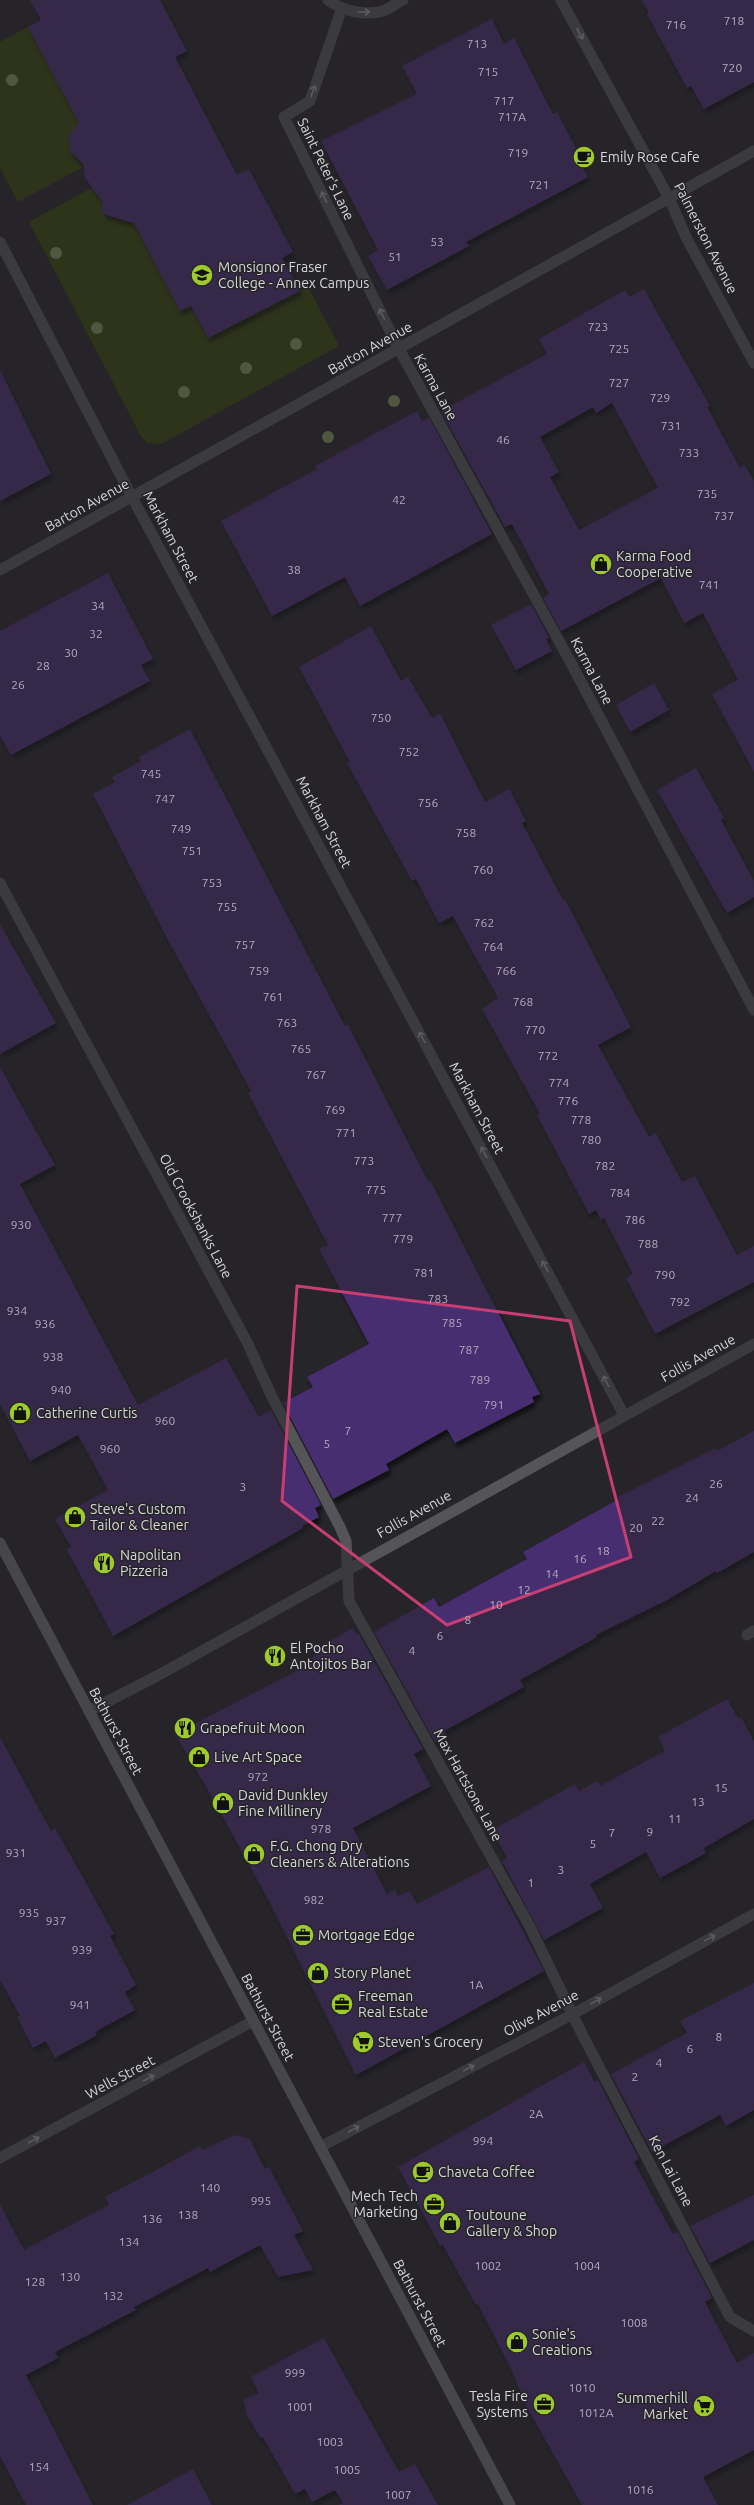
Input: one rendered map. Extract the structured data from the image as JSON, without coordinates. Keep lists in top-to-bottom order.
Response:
{
  "streets": {
    "main road": ["Bathurst Street"],
    "street": [
      "Saint Peter's Lane",
      "Palmerston Avenue",
      "Barton Avenue",
      "Karma Lane",
      "Markham Street",
      "Old Crookshanks Lane",
      "Follis Avenue",
      "Max Hartstone Lane",
      "Olive Avenue",
      "Wells Street",
      "Ken Lai Lane"
    ]
  },
  "crossings": [
    ["Saint Peter's Lane", "Barton Avenue"],
    ["Saint Peter's Lane", "Karma Lane"],
    ["Palmerston Avenue", "Barton Avenue"],
    ["Barton Avenue", "Karma Lane"],
    ["Barton Avenue", "Markham Street"],
    ["Markham Street", "Follis Avenue"],
    ["Old Crookshanks Lane", "Follis Avenue"],
    ["Old Crookshanks Lane", "Max Hartstone Lane"],
    ["Follis Avenue", "Bathurst Street"],
    ["Follis Avenue", "Max Hartstone Lane"],
    ["Bathurst Street", "Olive Avenue"],
    ["Bathurst Street", "Wells Street"],
    ["Max Hartstone Lane", "Olive Avenue"],
    ["Max Hartstone Lane", "Ken Lai Lane"],
    ["Olive Avenue", "Ken Lai Lane"]
  ],
  "one_way": [
    "Saint Peter's Lane",
    "Palmerston Avenue",
    "Markham Street",
    "Olive Avenue",
    "Wells Street"
  ],
  "places": {
    "cafe": ["Emily Rose Cafe", "Chaveta Coffee"],
    "school or university": ["Monsignor Fraser College - Annex Campus"],
    "shop": [
      "Karma Food Cooperative",
      "Catherine Curtis",
      "Steve's Custom Tailor & Cleaner",
      "Live Art Space",
      "David Dunkley Fine Millinery",
      "F.G. Chong Dry Cleaners & Alterations",
      "Story Planet",
      "Toutoune Gallery & Shop",
      "Sonie's Creations"
    ],
    "restaurant": ["Napolitan Pizzeria", "El Pocho Antojitos Bar", "Grapefruit Moon"],
    "office": [
      "Mortgage Edge",
      "Freeman Real Estate",
      "Mech Tech Marketing",
      "Tesla Fire Systems"
    ],
    "supermarket": ["Steven's Grocery", "Summerhill Market"]
  },
  "house_numbers": [
    "718",
    "716",
    "713",
    "720",
    "715",
    "717",
    "717A",
    "719",
    "721",
    "53",
    "51",
    "723",
    "725",
    "727",
    "729",
    "731",
    "46",
    "733",
    "735",
    "42",
    "737",
    "38",
    "741",
    "34",
    "32",
    "30",
    "28",
    "26",
    "750",
    "752",
    "745",
    "747",
    "756",
    "749",
    "758",
    "751",
    "760",
    "753",
    "755",
    "762",
    "757",
    "764",
    "759",
    "766",
    "761",
    "768",
    "763",
    "770",
    "765",
    "772",
    "767",
    "774",
    "776",
    "769",
    "778",
    "771",
    "780",
    "773",
    "782",
    "775",
    "784",
    "777",
    "786",
    "930",
    "779",
    "788",
    "781",
    "790",
    "783",
    "792",
    "934",
    "785",
    "936",
    "787",
    "938",
    "789",
    "940",
    "791",
    "960",
    "7",
    "5",
    "960",
    "26",
    "3",
    "24",
    "22",
    "20",
    "18",
    "16",
    "14",
    "12",
    "10",
    "8",
    "6",
    "4",
    "972",
    "15",
    "13",
    "11",
    "978",
    "9",
    "7",
    "5",
    "931",
    "3",
    "1",
    "982",
    "935",
    "937",
    "939",
    "1A",
    "941",
    "8",
    "6",
    "4",
    "2",
    "2A",
    "994",
    "140",
    "995",
    "138",
    "136",
    "134",
    "1002",
    "1004",
    "130",
    "128",
    "132",
    "1008",
    "999",
    "1010",
    "1001",
    "1012A",
    "1003",
    "154",
    "1005",
    "1016",
    "1007"
  ]
}
